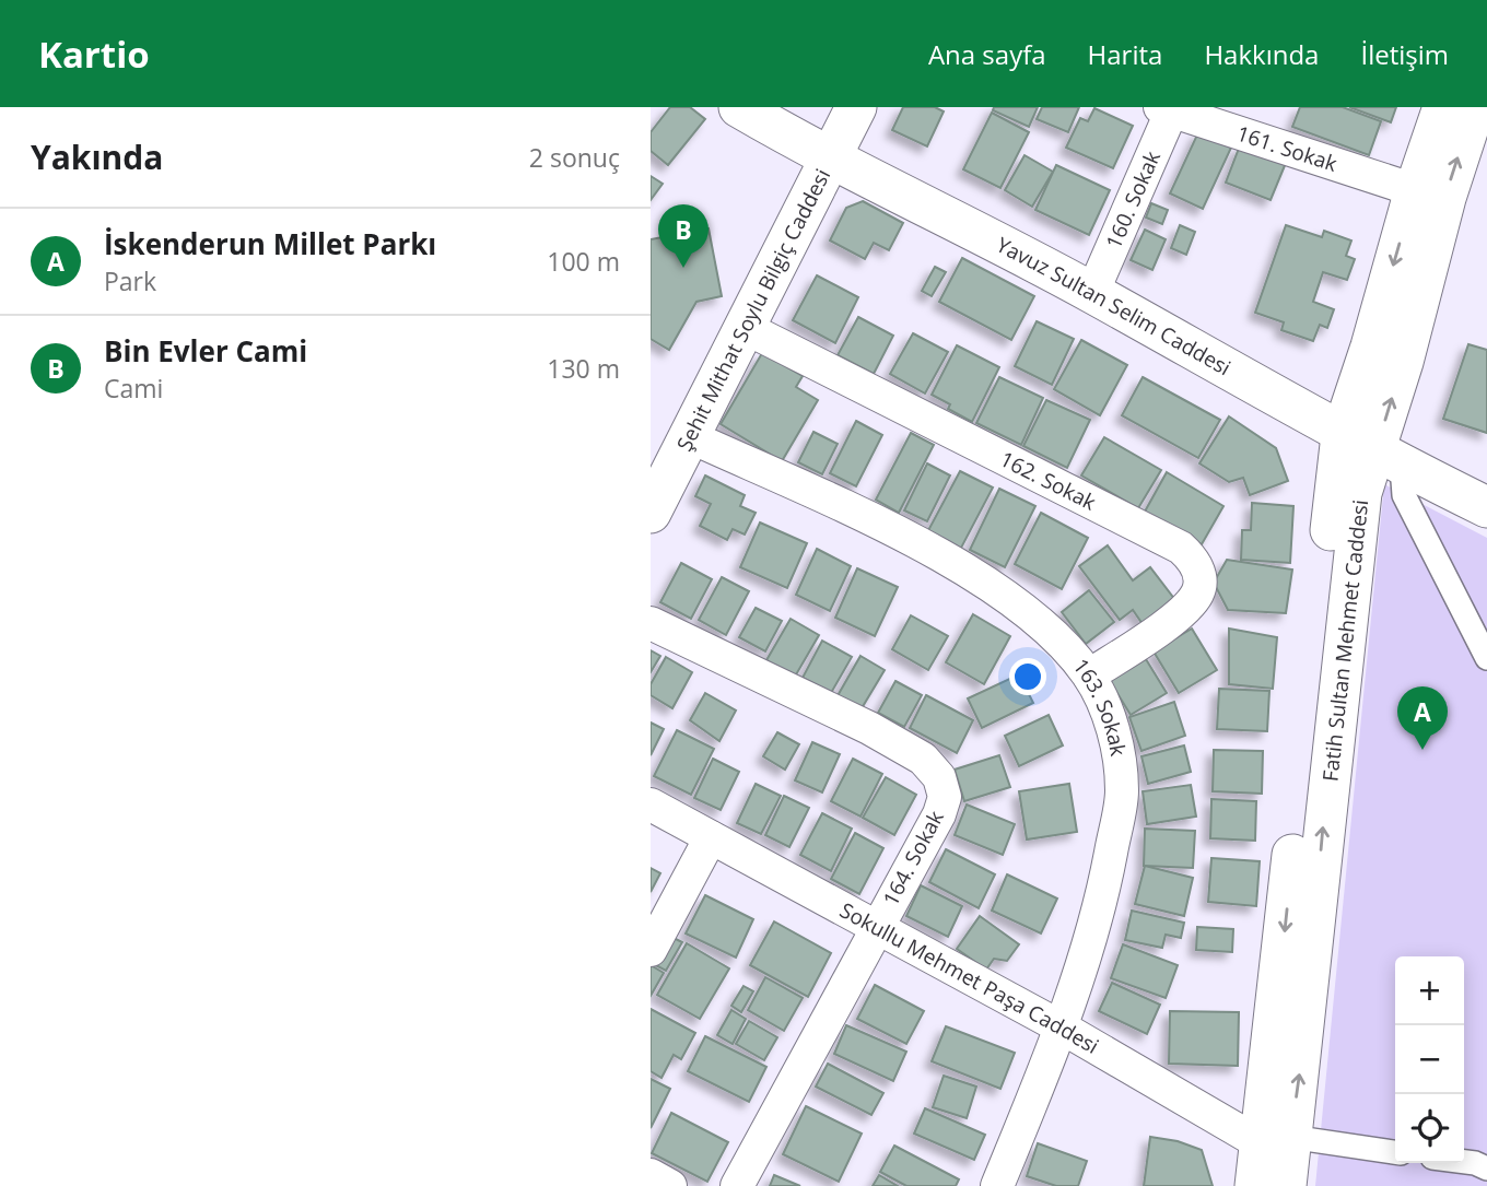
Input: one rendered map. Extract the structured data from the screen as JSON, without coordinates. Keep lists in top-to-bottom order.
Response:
{
  "streets": {
    "street": [
      "161. Sokak",
      "160. Sokak",
      "Yavuz Sultan Selim Caddesi",
      "Şehit Mithat Soylu Bilgiç Caddesi",
      "162. Sokak",
      "Fatih Sultan Mehmet Caddesi",
      "163. Sokak",
      "164. Sokak",
      "Sokullu Mehmet Paşa Caddesi"
    ]
  },
  "crossings": [
    ["161. Sokak", "160. Sokak"],
    ["161. Sokak", "Fatih Sultan Mehmet Caddesi"],
    ["160. Sokak", "Yavuz Sultan Selim Caddesi"],
    ["Yavuz Sultan Selim Caddesi", "Şehit Mithat Soylu Bilgiç Caddesi"],
    ["Yavuz Sultan Selim Caddesi", "Fatih Sultan Mehmet Caddesi"],
    ["Şehit Mithat Soylu Bilgiç Caddesi", "162. Sokak"],
    ["Şehit Mithat Soylu Bilgiç Caddesi", "163. Sokak"],
    ["162. Sokak", "163. Sokak"],
    ["Fatih Sultan Mehmet Caddesi", "Sokullu Mehmet Paşa Caddesi"],
    ["163. Sokak", "Sokullu Mehmet Paşa Caddesi"],
    ["164. Sokak", "Sokullu Mehmet Paşa Caddesi"]
  ],
  "page": {
    "header": "Kartio",
    "nav": [
      "Ana sayfa",
      "Harita",
      "Hakkında",
      "İletişim"
    ],
    "heading": ["Yakında", "2 sonuç"],
    "pins": ["B", "A"],
    "list": [
      {
        "mark": "A",
        "name": "İskenderun Millet Parkı",
        "note": "Park",
        "value": "100 m"
      },
      {
        "mark": "B",
        "name": "Bin Evler Cami",
        "note": "Cami",
        "value": "130 m"
      }
    ],
    "map_buttons": ["+", "−"]
  }
}
